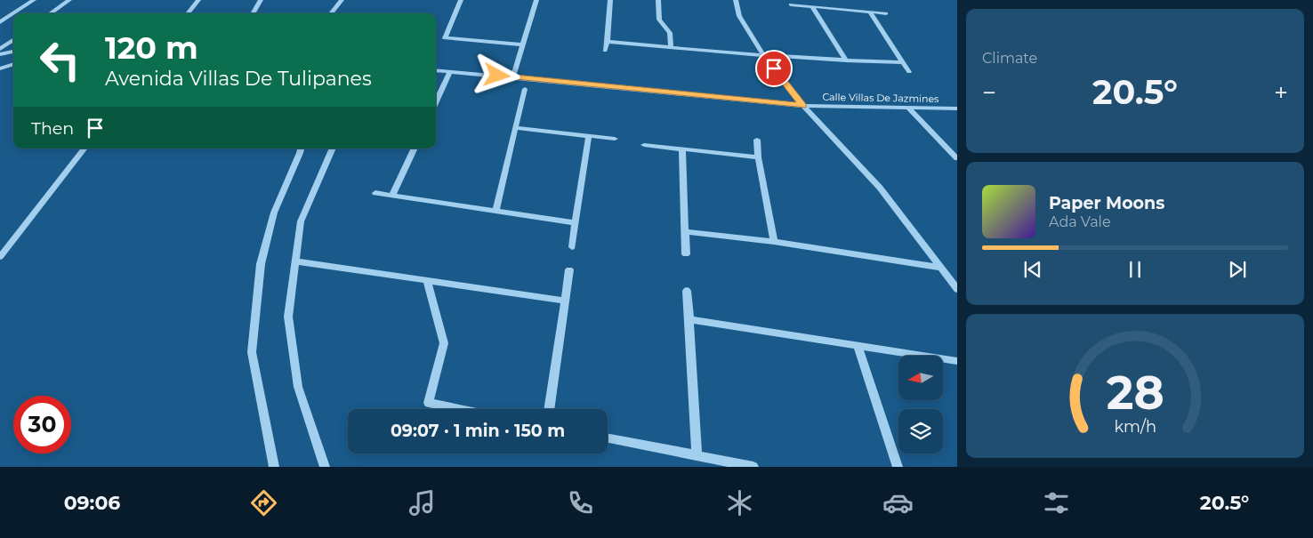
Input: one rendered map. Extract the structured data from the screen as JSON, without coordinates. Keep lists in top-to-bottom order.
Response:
{
  "streets": {
    "street": ["Calle Villas De Jazmines"]
  },
  "north": "left",
  "page": {
    "tile": "Climate",
    "turn": ["120 m", "Avenida Villas De Tulipanes"],
    "heat": ["−", "20.5°", "+"],
    "then": "Then",
    "song": ["Paper Moons", "Ada Vale"],
    "limit": "30",
    "trip": "09:07 · 1 min · 150 m",
    "tabs": ["09:06", "20.5°"],
    "gauge": ["28", "km/h"]
  }
}
